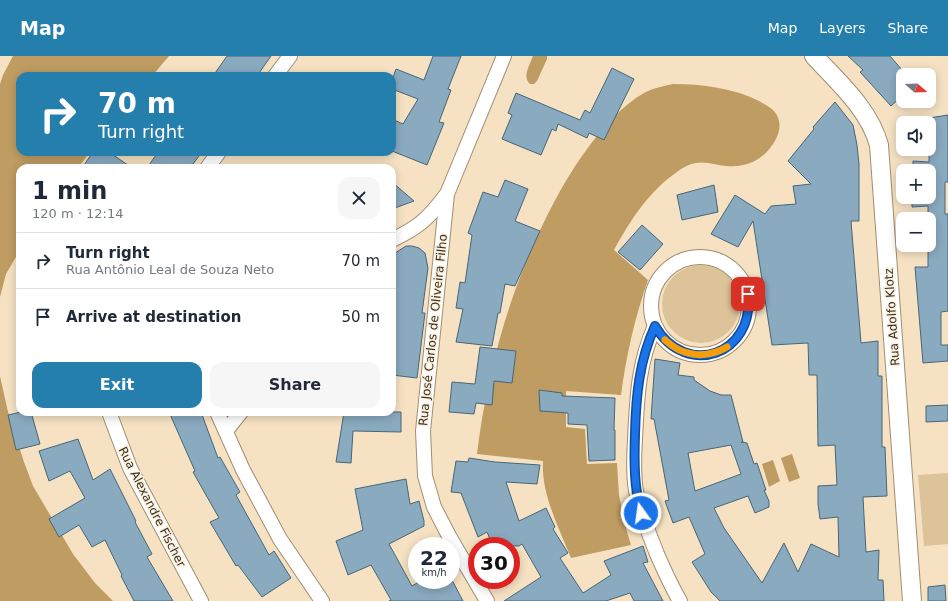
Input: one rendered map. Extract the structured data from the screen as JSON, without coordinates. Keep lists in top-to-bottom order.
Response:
{
  "streets": {
    "street": ["Rua Adolfo Klotz", "Rua José Carlos de Oliveira Filho", "Rua Alexandre Fischer"]
  },
  "north": "right",
  "page": {
    "header": "Map",
    "nav": ["Map", "Layers", "Share"],
    "map_buttons": ["+", "−"],
    "turn": ["70 m", "Turn right"],
    "heading": ["1 min", "120 m · 12:14"],
    "list": [
      {
        "name": "Turn right",
        "note": "Rua Antônio Leal de Souza Neto",
        "value": "70 m"
      },
      {
        "name": "Arrive at destination",
        "value": "50 m"
      }
    ],
    "buttons": ["Exit", "Share"],
    "speed": "22 km/h",
    "limit": "30"
  }
}
